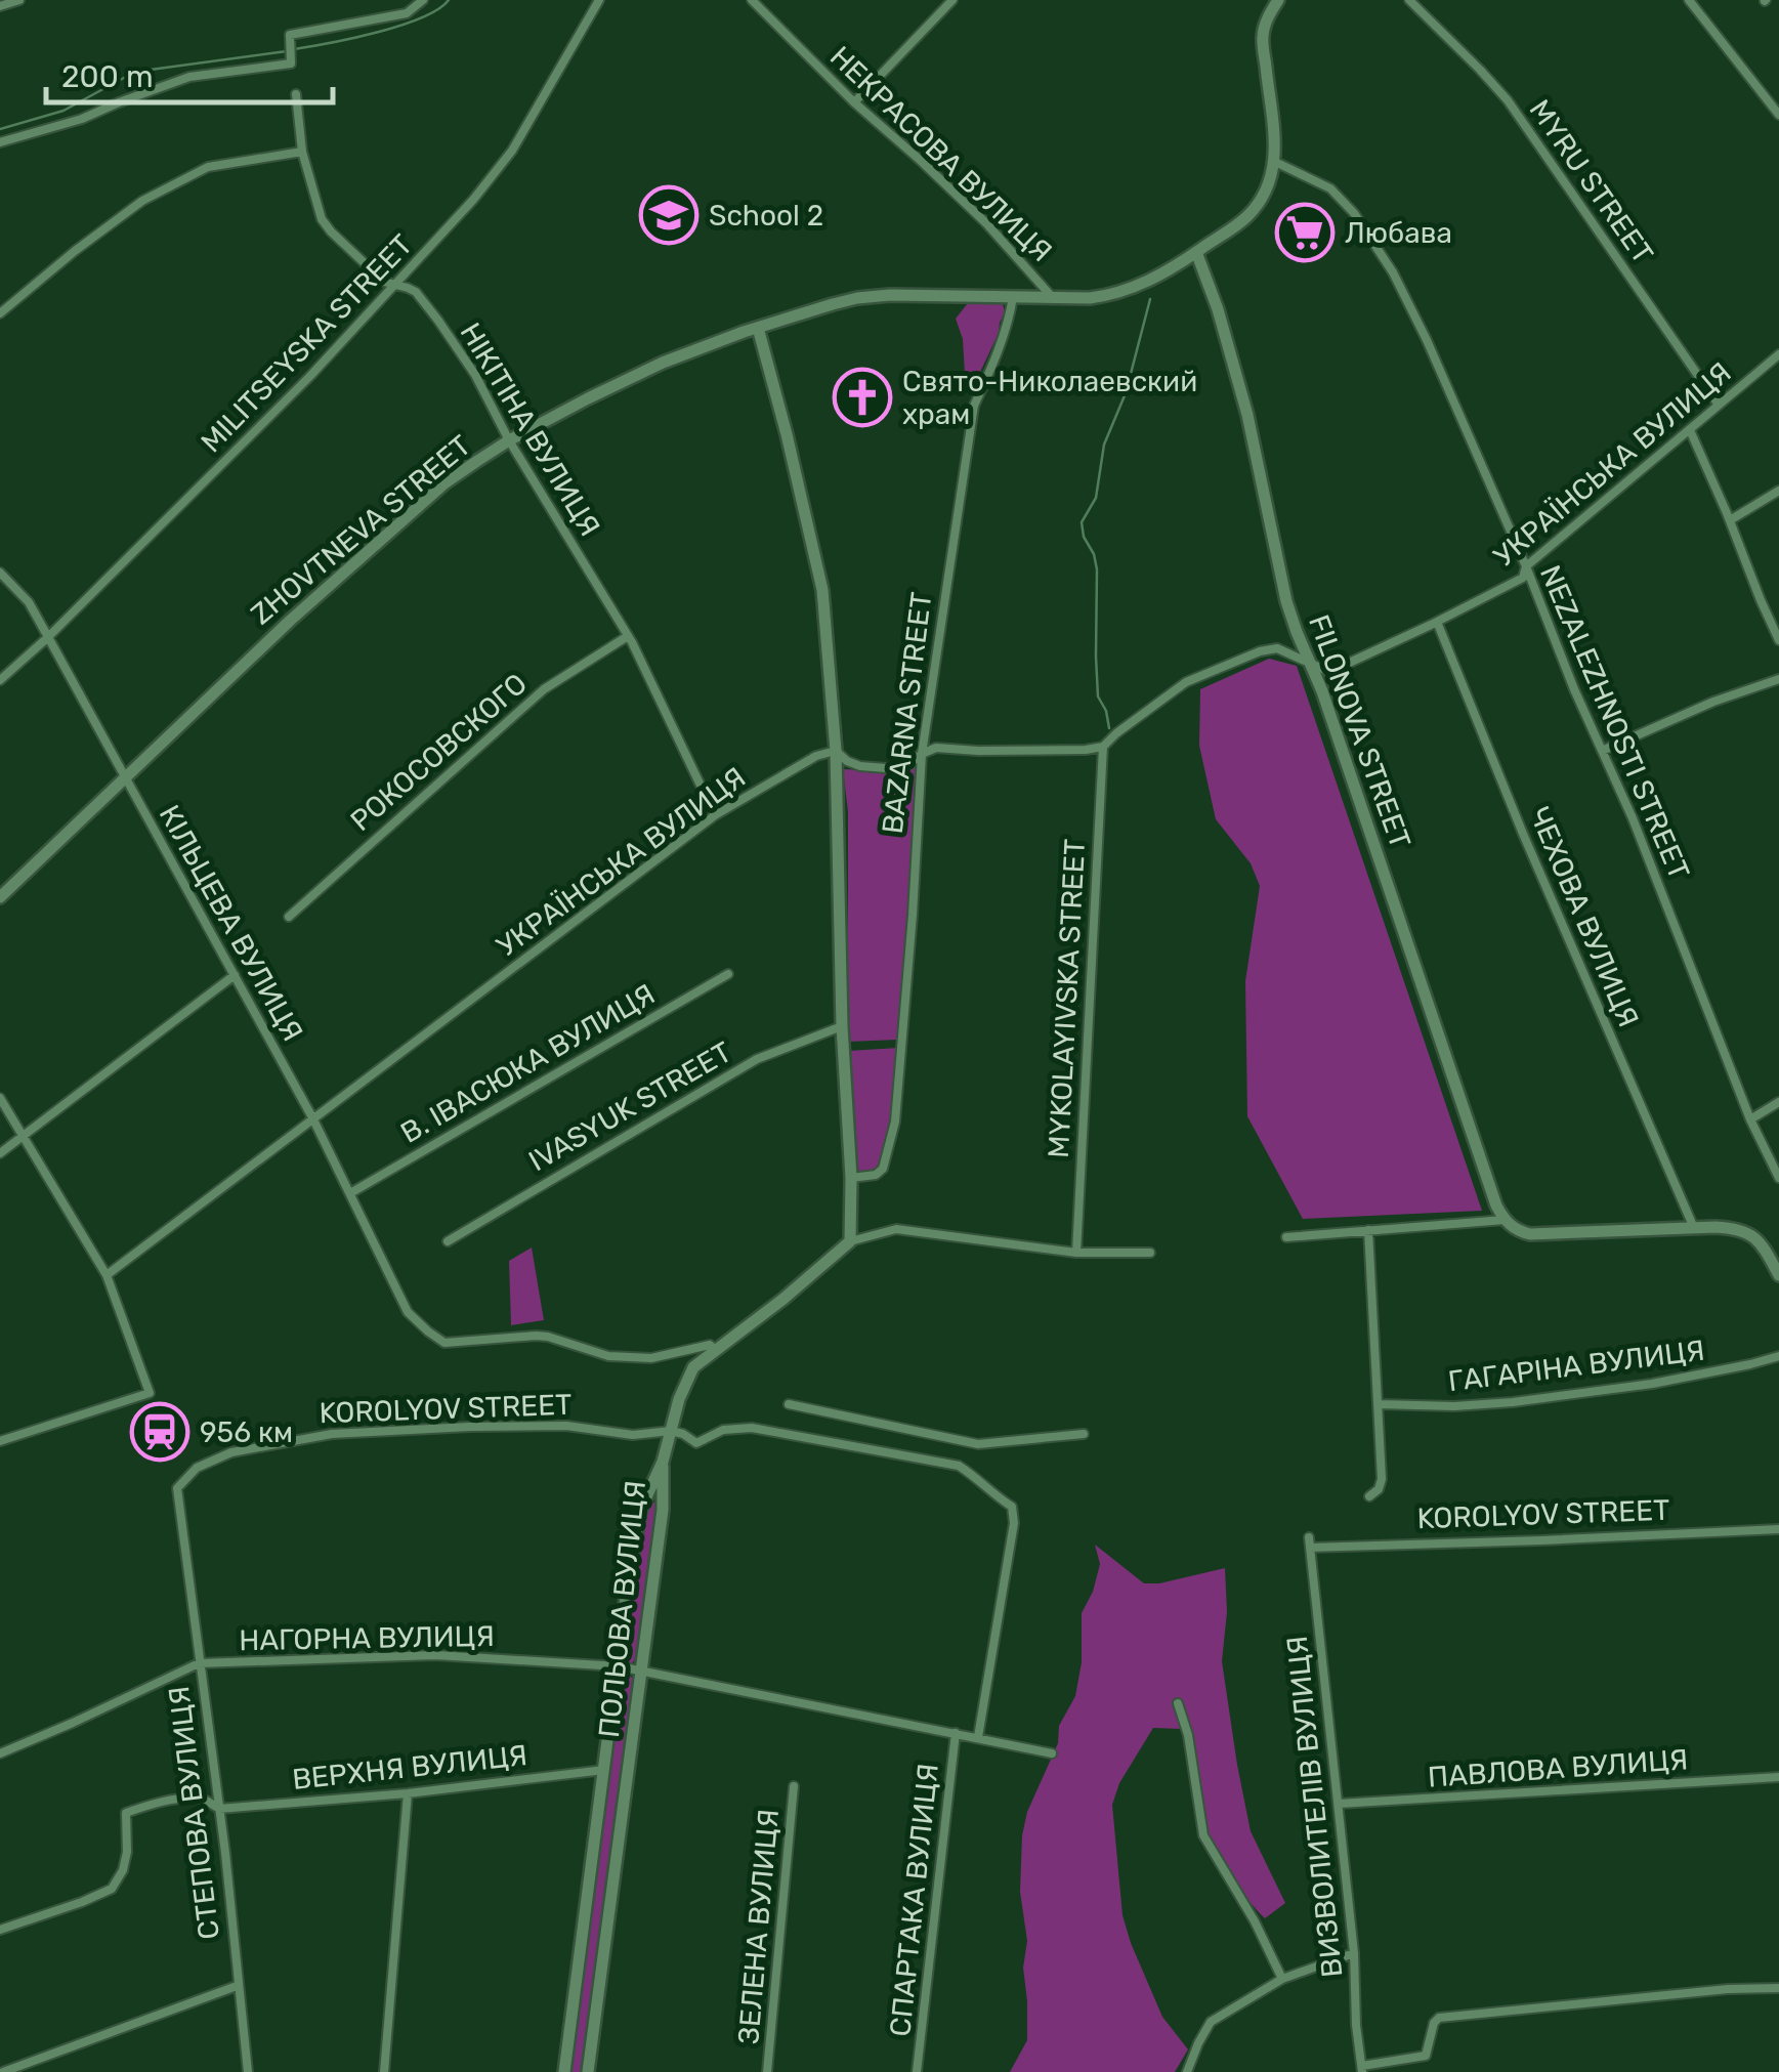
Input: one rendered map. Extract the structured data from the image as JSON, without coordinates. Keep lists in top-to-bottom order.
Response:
{
  "streets": {
    "main road": [
      "ZHOVTNEVA STREET",
      "BAZARNA STREET",
      "FILONOVA STREET",
      "ПОЛЬОВА ВУЛИЦЯ"
    ],
    "street": [
      "НЕКРАСОВА ВУЛИЦЯ",
      "MYRU STREET",
      "MILITSEYSKA STREET",
      "НІКІТІНА ВУЛИЦЯ",
      "УКРАЇНСЬКА ВУЛИЦЯ",
      "NEZALEZHNOSTI STREET",
      "РОКОСОВСКОГО",
      "ЧЕХОВА ВУЛИЦЯ",
      "КІЛЬЦЕВА ВУЛИЦЯ",
      "MYKOLAYIVSKA STREET",
      "В. ІВАСЮКА ВУЛИЦЯ",
      "IVASYUK STREET",
      "ГАГАРІНА ВУЛИЦЯ",
      "KOROLYOV STREET",
      "НАГОРНА ВУЛИЦЯ",
      "ВЕРХНЯ ВУЛИЦЯ",
      "ПАВЛОВА ВУЛИЦЯ",
      "ВИЗВОЛИТЕЛІВ ВУЛИЦЯ",
      "СТЕПОВА ВУЛИЦЯ",
      "СПАРТАКА ВУЛИЦЯ",
      "ЗЕЛЕНА ВУЛИЦЯ"
    ]
  },
  "crossings": [
    ["НЕКРАСОВА ВУЛИЦЯ", "ZHOVTNEVA STREET"],
    ["MYRU STREET", "УКРАЇНСЬКА ВУЛИЦЯ"],
    ["MILITSEYSKA STREET", "НІКІТІНА ВУЛИЦЯ"],
    ["MILITSEYSKA STREET", "КІЛЬЦЕВА ВУЛИЦЯ"],
    ["НІКІТІНА ВУЛИЦЯ", "УКРАЇНСЬКА ВУЛИЦЯ"],
    ["НІКІТІНА ВУЛИЦЯ", "ZHOVTNEVA STREET"],
    ["НІКІТІНА ВУЛИЦЯ", "РОКОСОВСКОГО"],
    ["УКРАЇНСЬКА ВУЛИЦЯ", "BAZARNA STREET"],
    ["УКРАЇНСЬКА ВУЛИЦЯ", "NEZALEZHNOSTI STREET"],
    ["УКРАЇНСЬКА ВУЛИЦЯ", "FILONOVA STREET"],
    ["УКРАЇНСЬКА ВУЛИЦЯ", "ЧЕХОВА ВУЛИЦЯ"],
    ["УКРАЇНСЬКА ВУЛИЦЯ", "КІЛЬЦЕВА ВУЛИЦЯ"],
    ["УКРАЇНСЬКА ВУЛИЦЯ", "MYKOLAYIVSKA STREET"],
    ["ZHOVTNEVA STREET", "BAZARNA STREET"],
    ["ZHOVTNEVA STREET", "NEZALEZHNOSTI STREET"],
    ["ZHOVTNEVA STREET", "FILONOVA STREET"],
    ["ZHOVTNEVA STREET", "КІЛЬЦЕВА ВУЛИЦЯ"],
    ["BAZARNA STREET", "IVASYUK STREET"],
    ["КІЛЬЦЕВА ВУЛИЦЯ", "В. ІВАСЮКА ВУЛИЦЯ"],
    ["KOROLYOV STREET", "НАГОРНА ВУЛИЦЯ"],
    ["KOROLYOV STREET", "ВИЗВОЛИТЕЛІВ ВУЛИЦЯ"],
    ["KOROLYOV STREET", "СТЕПОВА ВУЛИЦЯ"],
    ["ПОЛЬОВА ВУЛИЦЯ", "НАГОРНА ВУЛИЦЯ"],
    ["ПОЛЬОВА ВУЛИЦЯ", "ВЕРХНЯ ВУЛИЦЯ"],
    ["НАГОРНА ВУЛИЦЯ", "СТЕПОВА ВУЛИЦЯ"],
    ["НАГОРНА ВУЛИЦЯ", "СПАРТАКА ВУЛИЦЯ"],
    ["ВЕРХНЯ ВУЛИЦЯ", "СТЕПОВА ВУЛИЦЯ"],
    ["ПАВЛОВА ВУЛИЦЯ", "ВИЗВОЛИТЕЛІВ ВУЛИЦЯ"]
  ],
  "places": {
    "school or university": ["School 2"],
    "supermarket": ["Любава"],
    "church": ["Свято-Николаевский храм"],
    "station": ["956 км"]
  },
  "scale_bar": "200 m"
}
